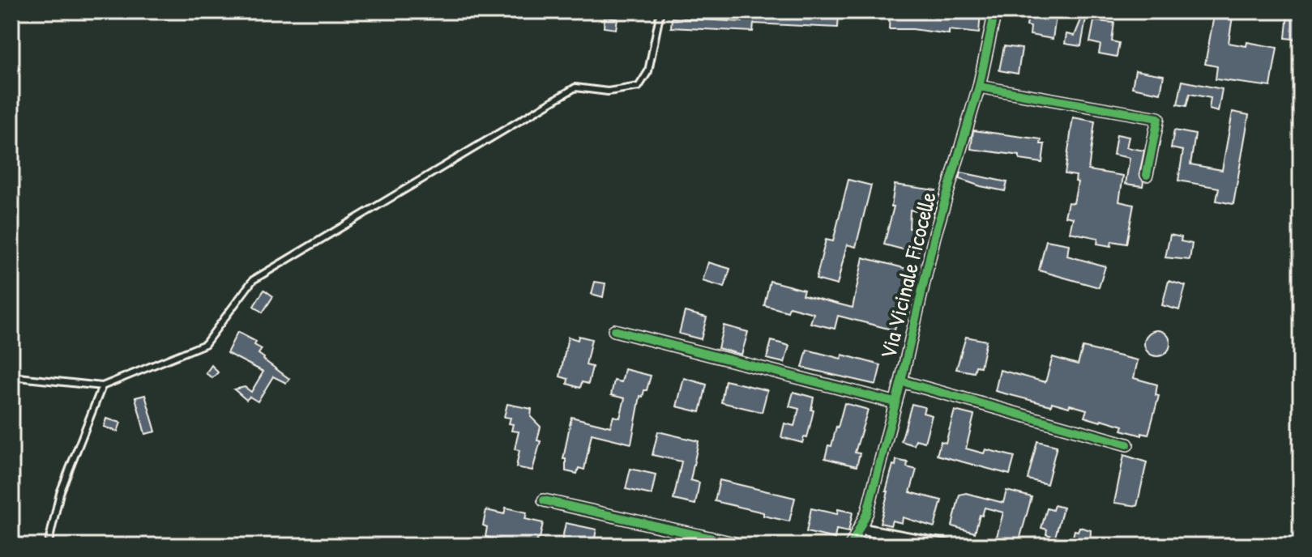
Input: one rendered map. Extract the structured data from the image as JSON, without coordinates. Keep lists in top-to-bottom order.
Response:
{
  "streets": {
    "street": ["Via Vicinale Ficocelle"]
  }
}
